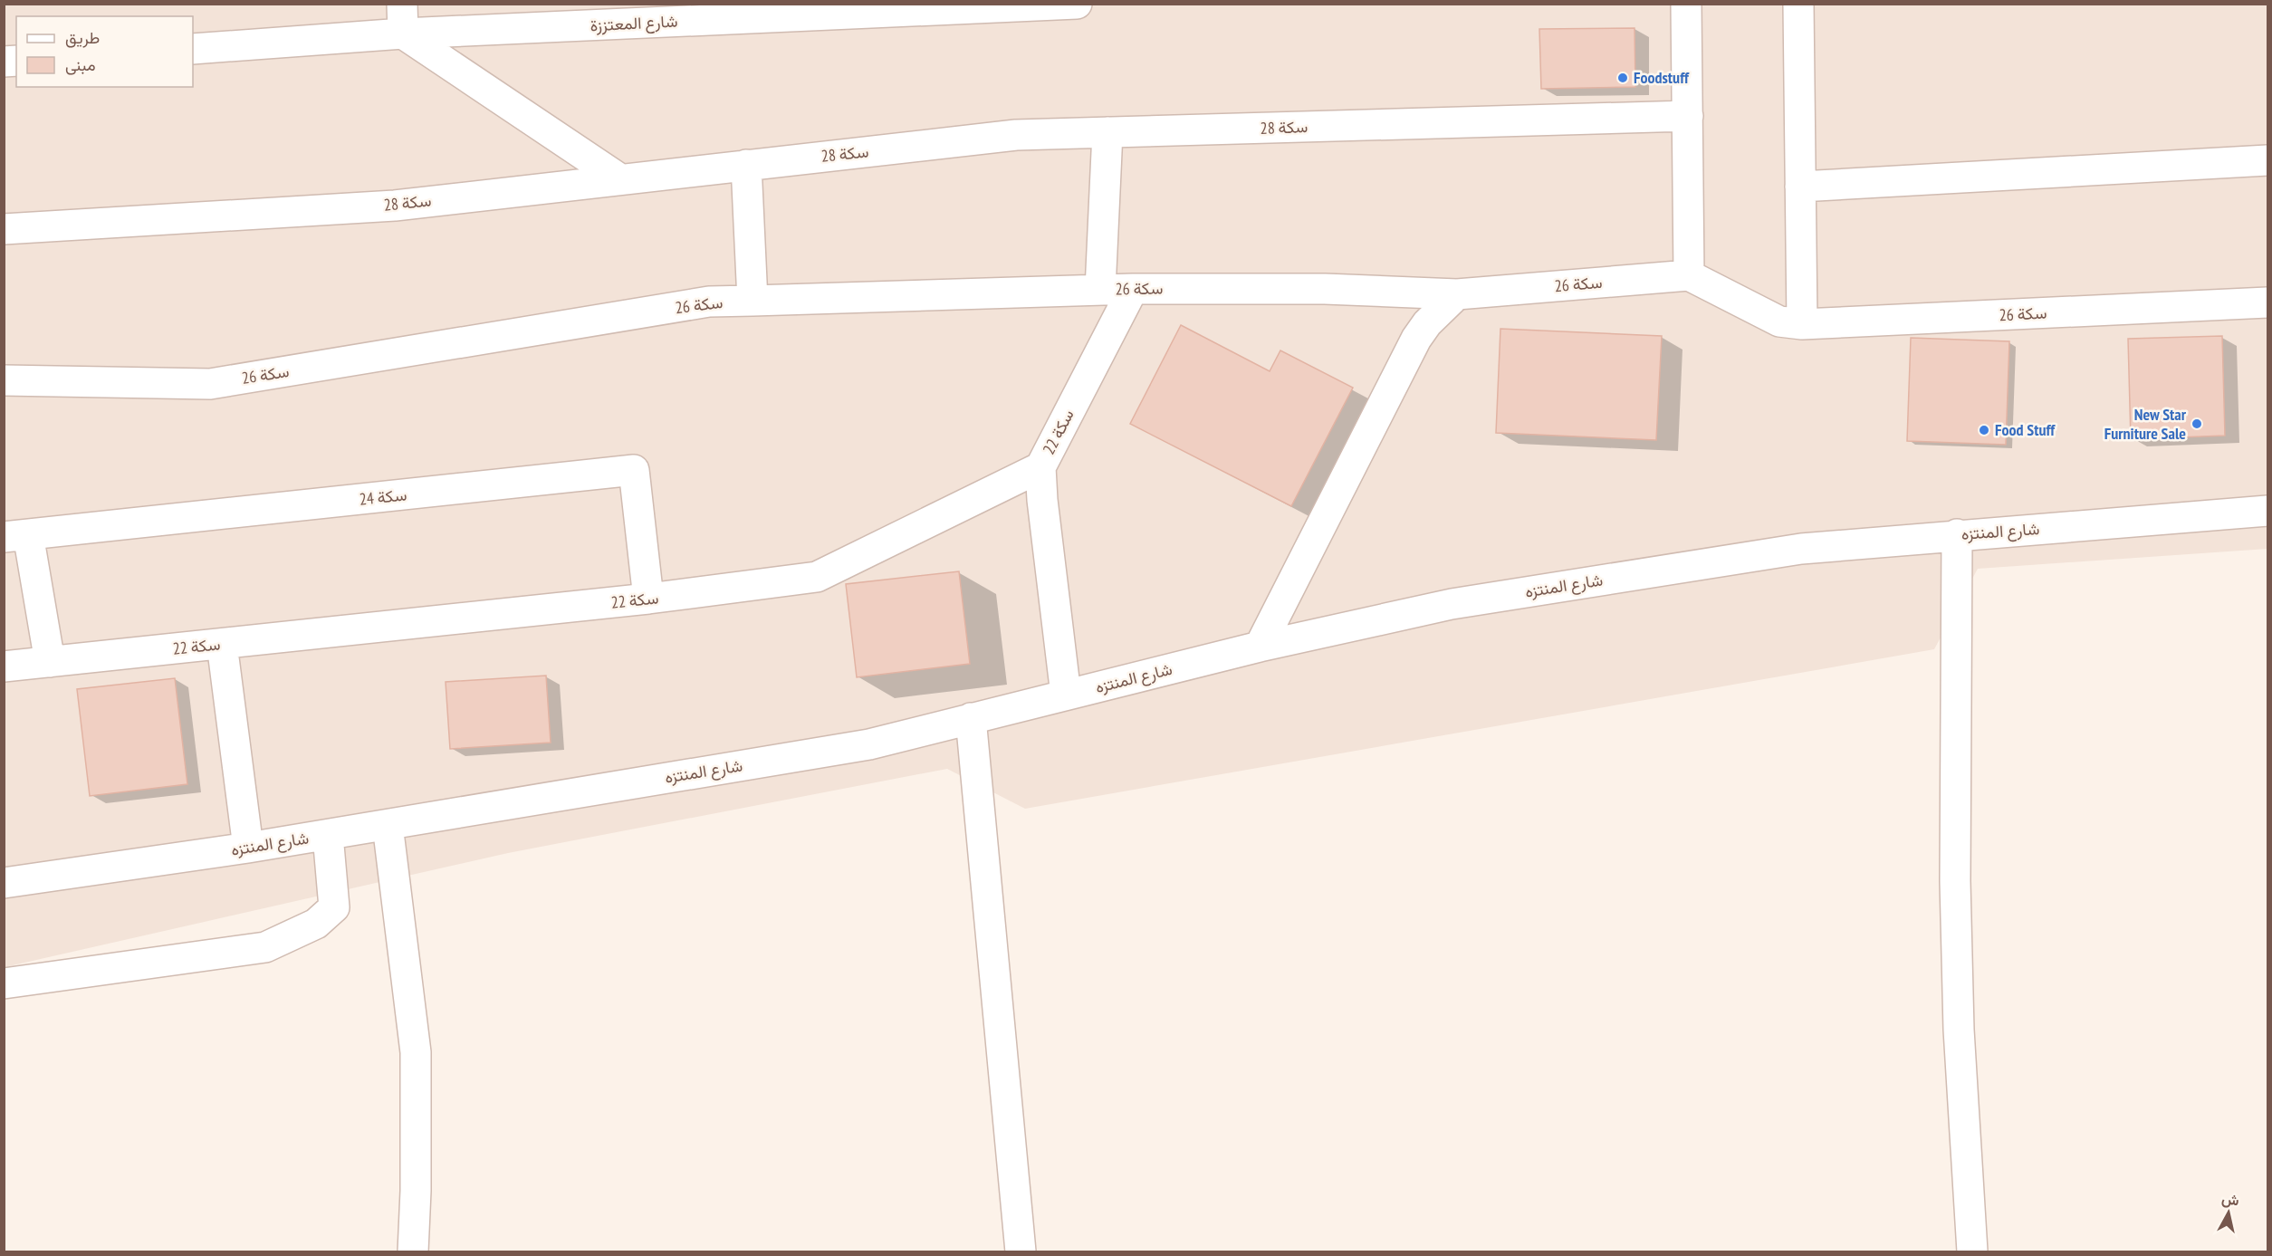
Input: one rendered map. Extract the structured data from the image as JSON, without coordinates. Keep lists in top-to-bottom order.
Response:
{
  "streets": {
    "street": [
      "شارع المعتززة",
      "سكة 28",
      "سكة 26",
      "سكة 22",
      "سكة 24",
      "شارع المنتزه"
    ]
  },
  "crossings": [
    ["سكة 26", "سكة 22"],
    ["سكة 22", "سكة 24"]
  ],
  "places": ["Foodstuff", "New Star Furniture Sale", "Food Stuff"],
  "legend": ["طريق", "مبنى"],
  "north": "top"
}
